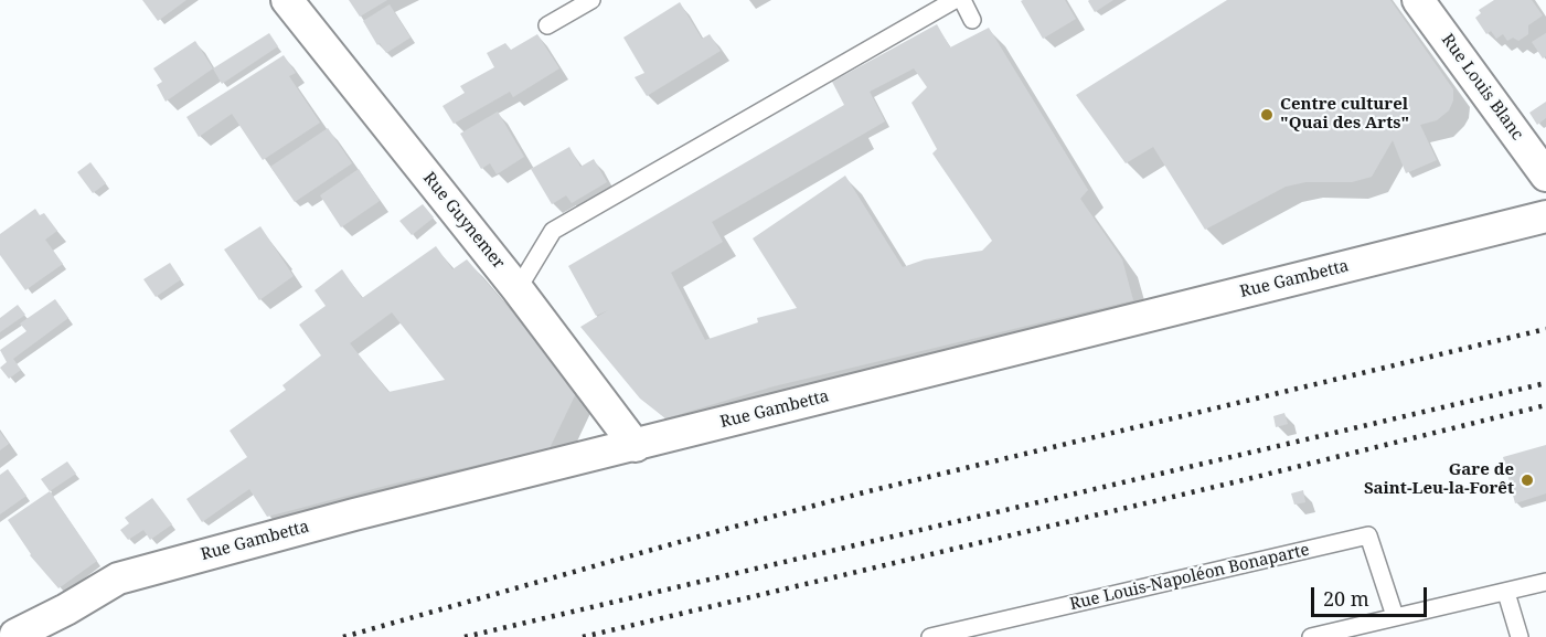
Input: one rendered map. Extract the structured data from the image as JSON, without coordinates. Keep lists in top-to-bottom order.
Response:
{
  "streets": {
    "street": ["Rue Louis Blanc", "Rue Guynemer", "Rue Gambetta"],
    "lane": ["Rue Louis-Napoléon Bonaparte"]
  },
  "crossings": [
    ["Rue Guynemer", "Rue Gambetta"]
  ],
  "places": ["Centre culturel \"Quai des Arts\"", "Gare de Saint-Leu-la-Forêt"],
  "scale_bar": "20 m"
}
